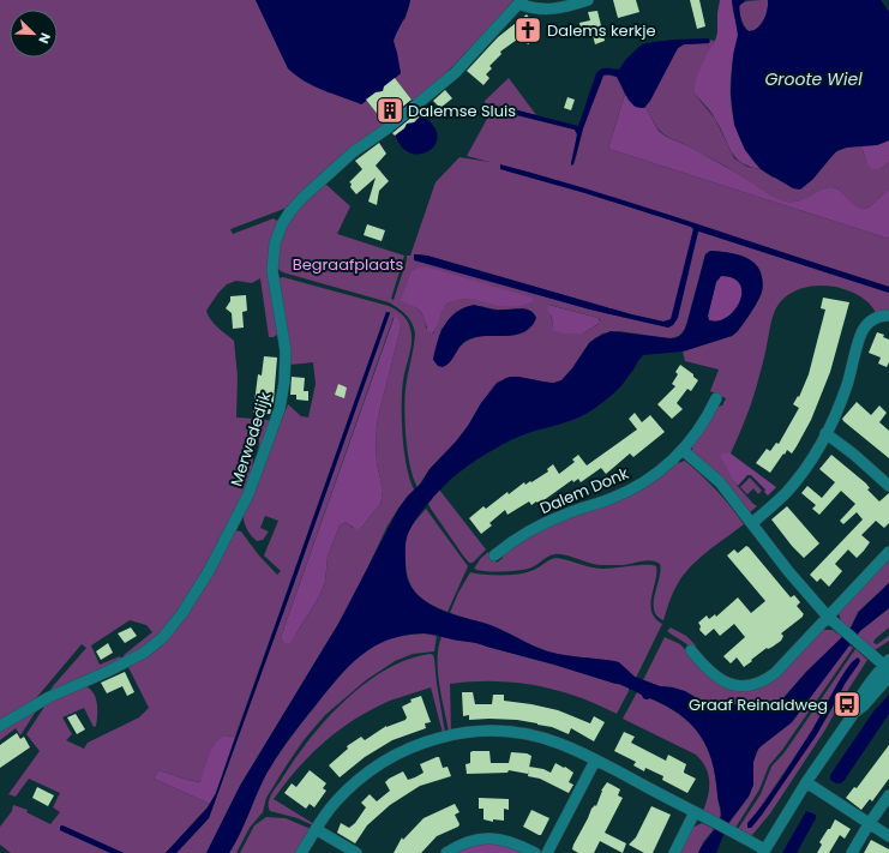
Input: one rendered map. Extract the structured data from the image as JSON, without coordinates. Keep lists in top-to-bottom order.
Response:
{
  "streets": {
    "street": ["Merwededijk", "Dalem Donk"]
  },
  "water": ["Groote Wiel"],
  "parks": ["Begraafplaats"],
  "places": {
    "church": ["Dalems kerkje"],
    "building": ["Dalemse Sluis"],
    "bus stop": ["Graaf Reinaldweg"]
  },
  "north": "bottom right"
}
